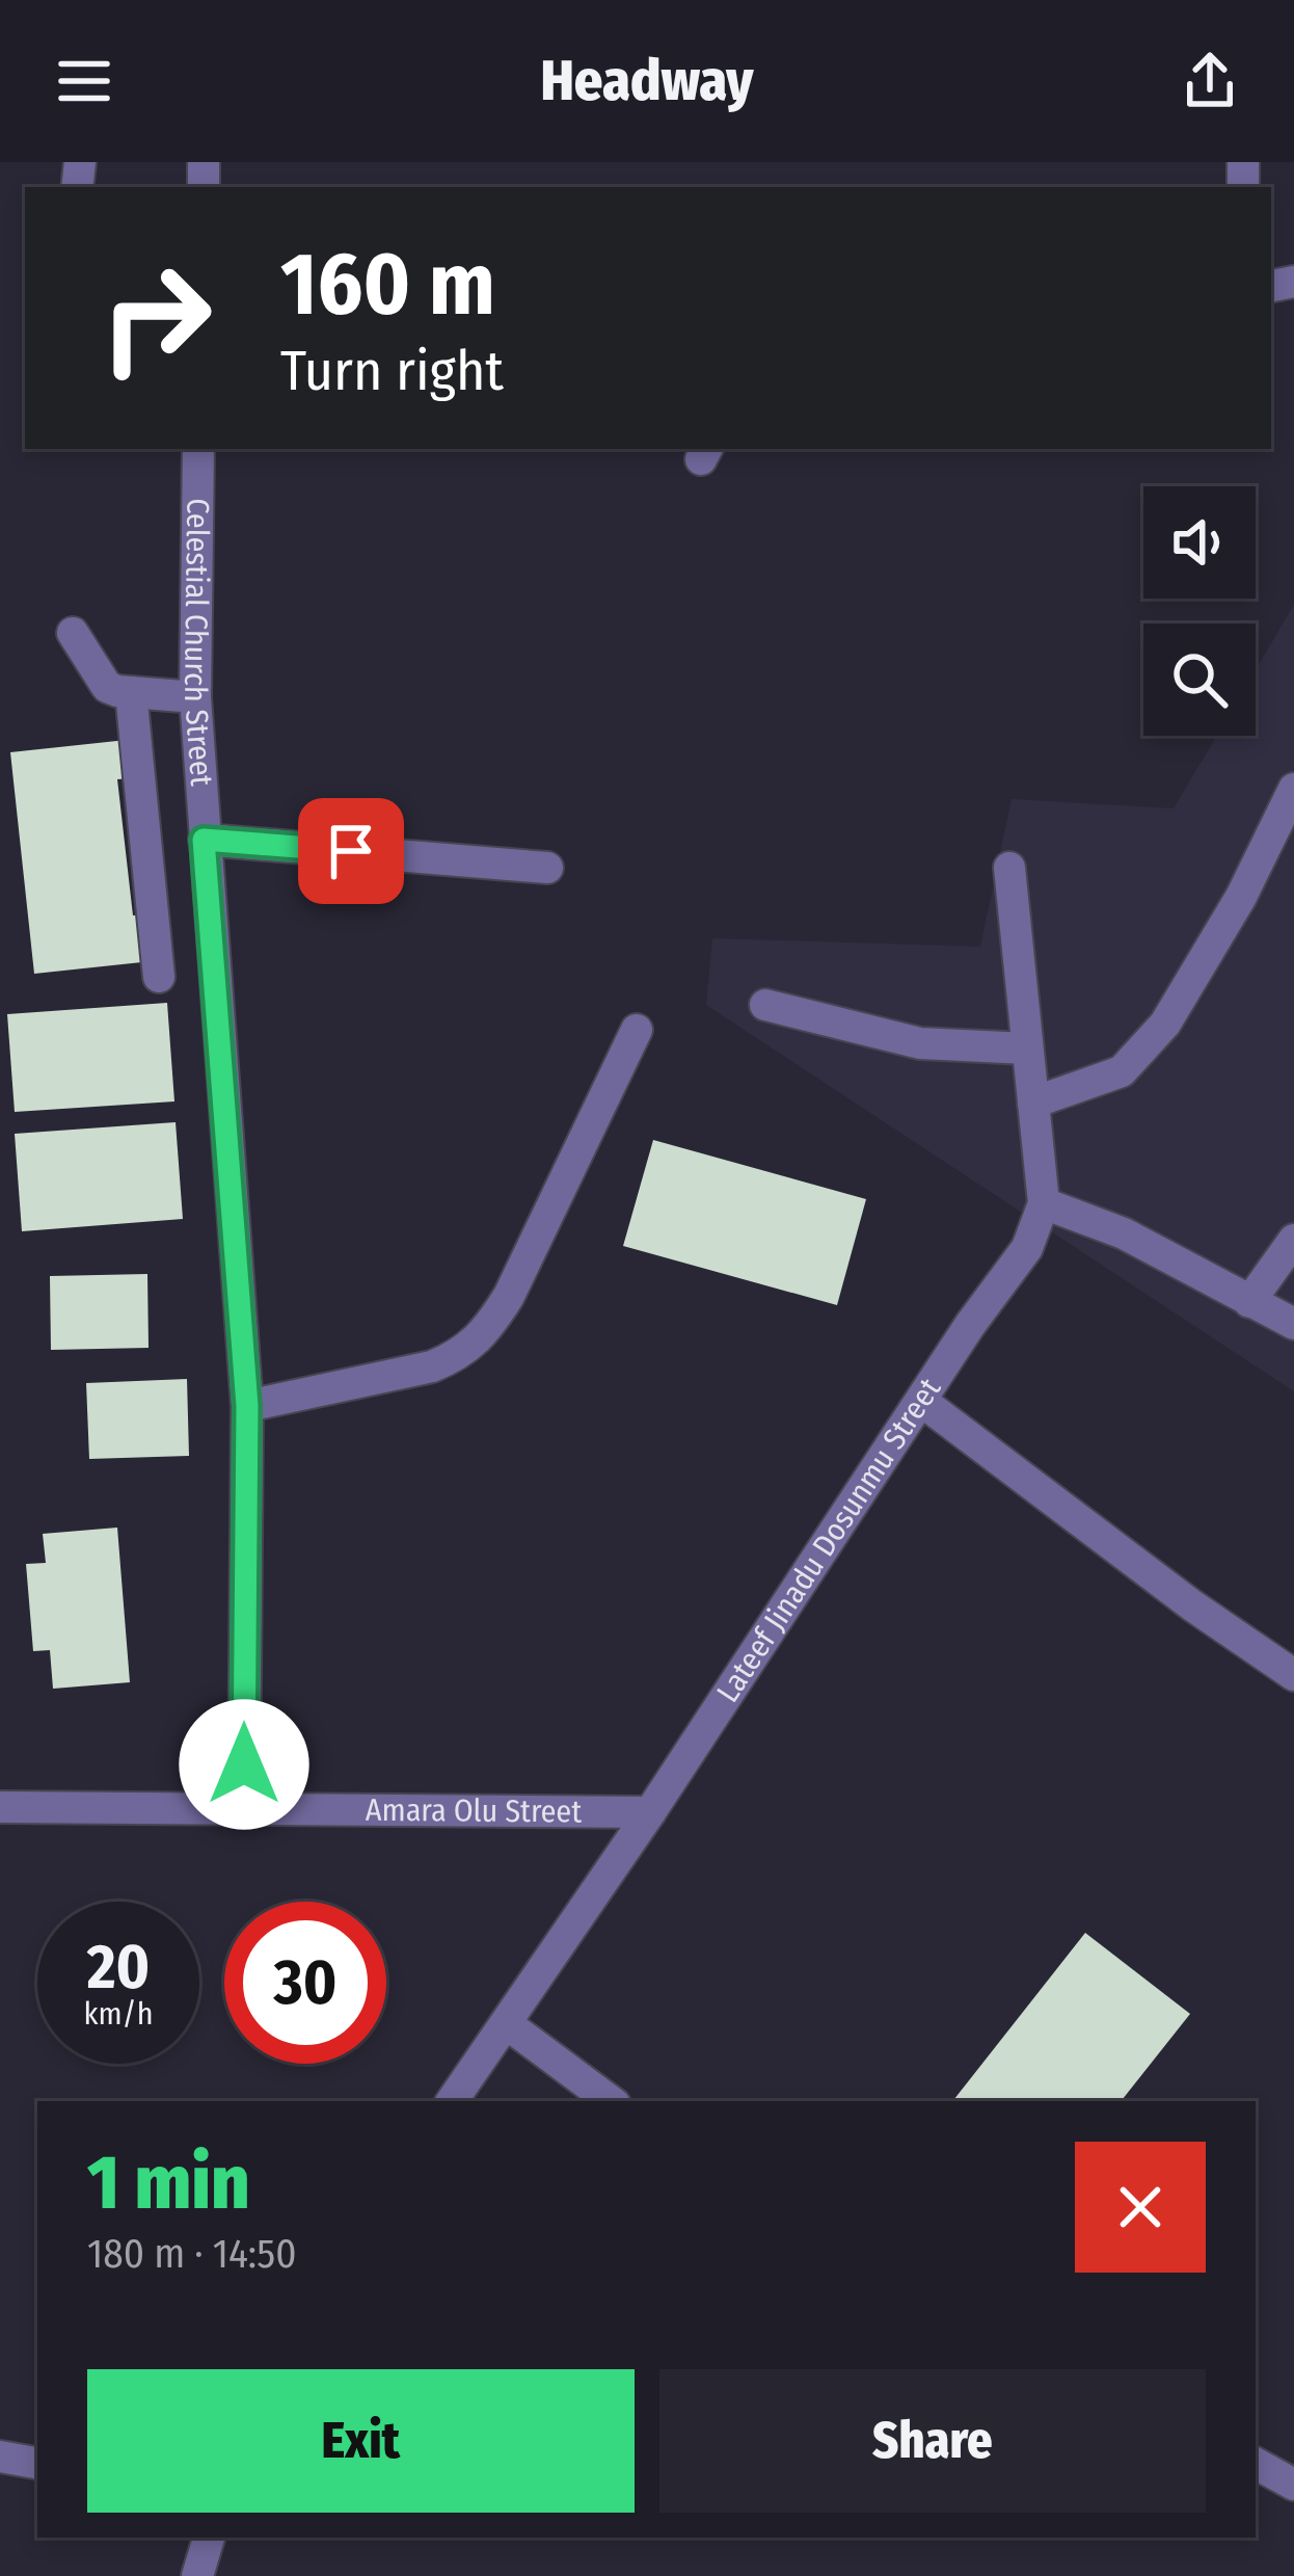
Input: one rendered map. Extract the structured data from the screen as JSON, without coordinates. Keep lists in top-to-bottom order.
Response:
{
  "streets": {
    "street": ["Celestial Church Street", "Lateef Jinadu Dosunmu Street", "Amara Olu Street"]
  },
  "crossings": [
    ["Celestial Church Street", "Amara Olu Street"],
    ["Lateef Jinadu Dosunmu Street", "Amara Olu Street"]
  ],
  "page": {
    "header": "Headway",
    "turn": ["160 m", "Turn right"],
    "speed": "20 km/h",
    "limit": "30",
    "heading": ["1 min", "180 m · 14:50"],
    "buttons": ["Exit", "Share"]
  }
}
